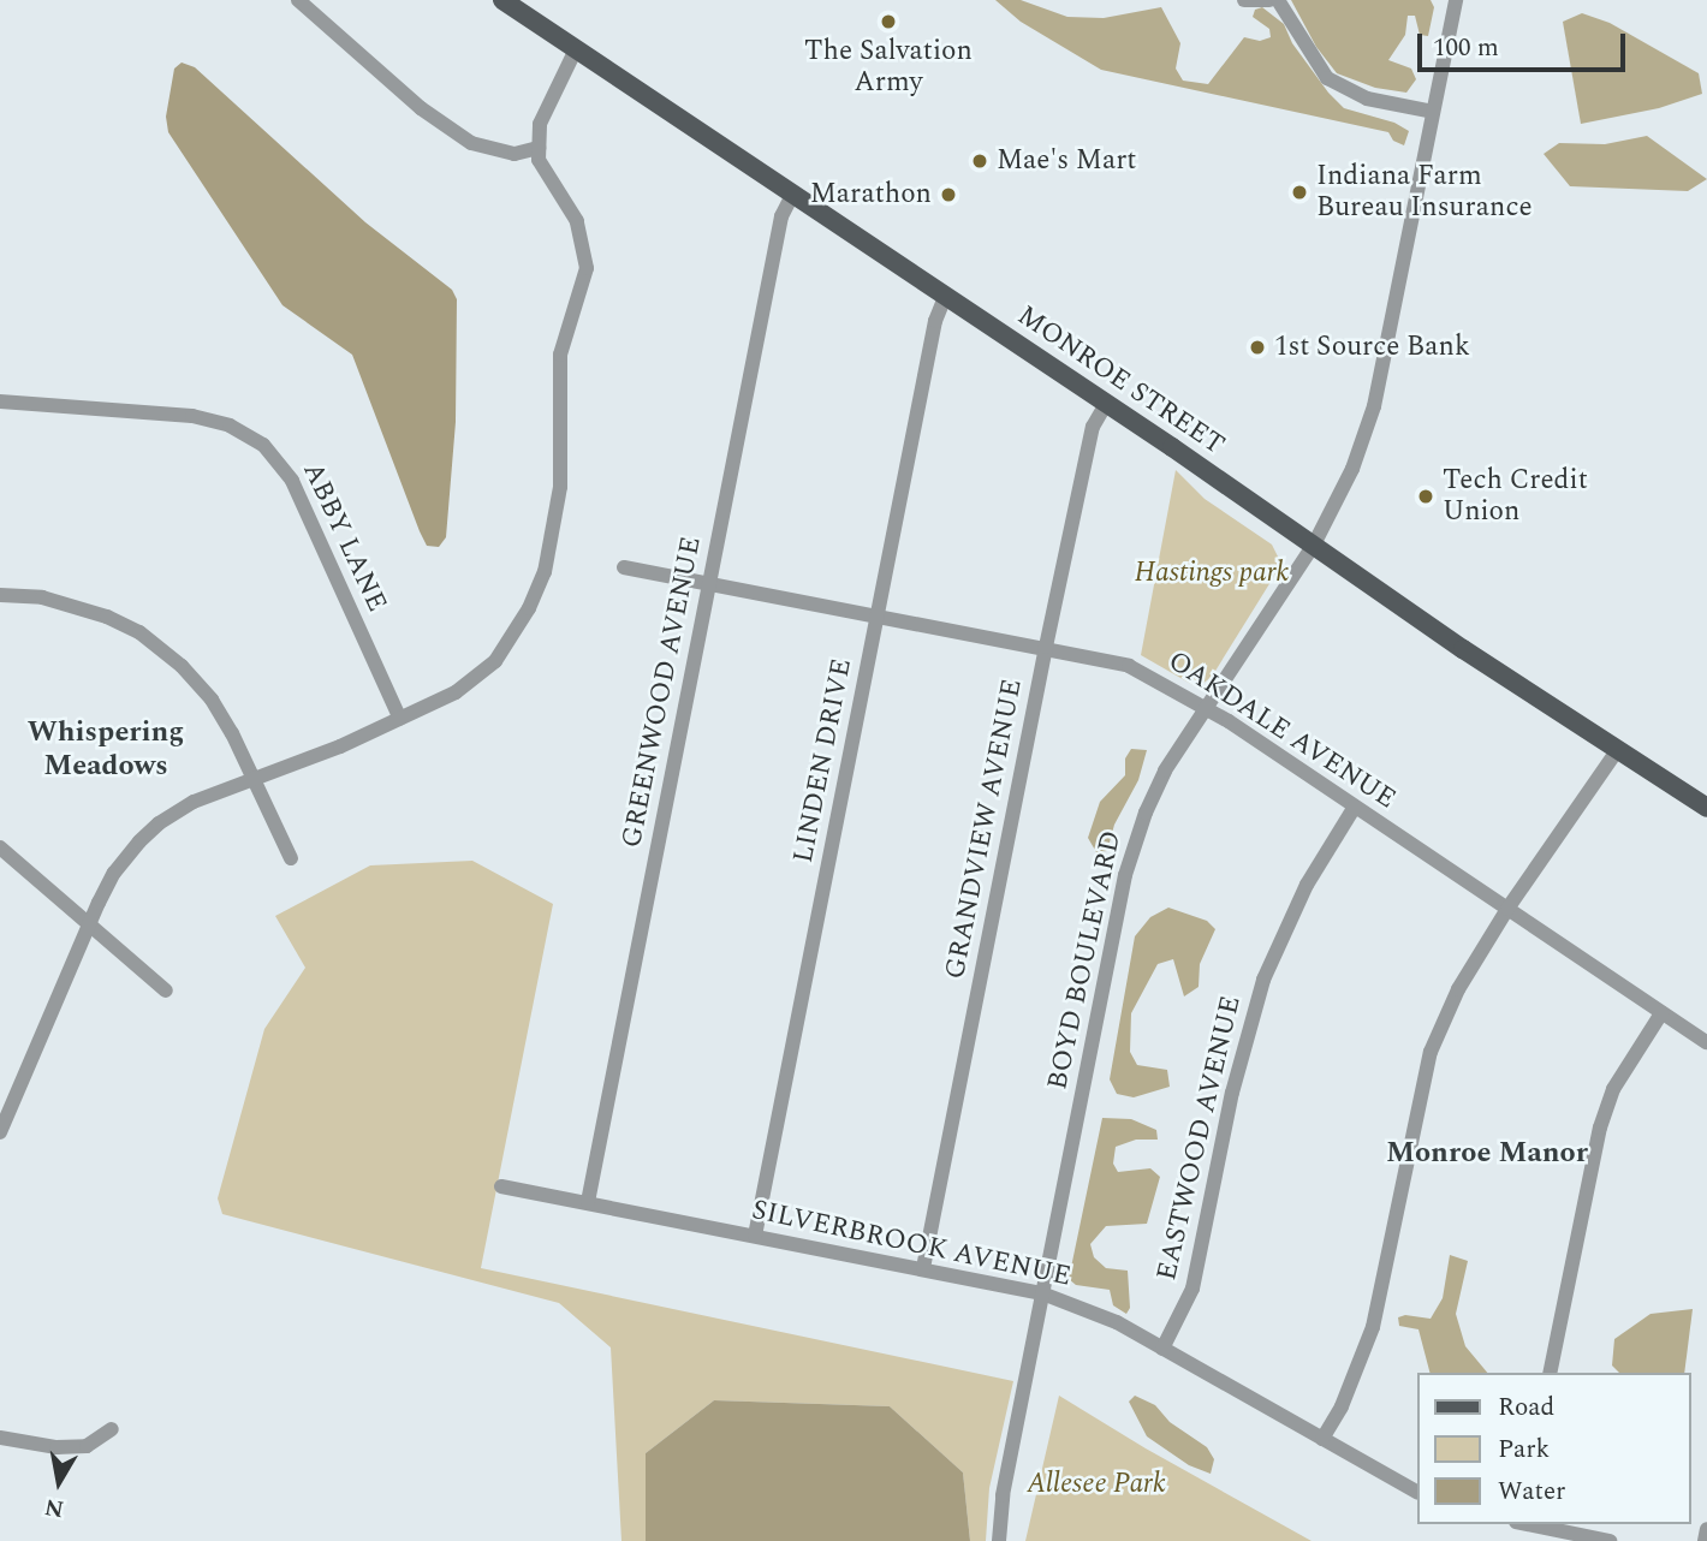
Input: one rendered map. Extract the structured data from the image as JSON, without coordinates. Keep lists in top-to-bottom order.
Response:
{
  "streets": {
    "main road": ["MONROE STREET"],
    "street": [
      "ABBY LANE",
      "GREENWOOD AVENUE",
      "OAKDALE AVENUE",
      "LINDEN DRIVE",
      "GRANDVIEW AVENUE",
      "BOYD BOULEVARD",
      "EASTWOOD AVENUE",
      "SILVERBROOK AVENUE"
    ]
  },
  "crossings": [
    ["MONROE STREET", "GREENWOOD AVENUE"],
    ["MONROE STREET", "LINDEN DRIVE"],
    ["MONROE STREET", "GRANDVIEW AVENUE"],
    ["MONROE STREET", "BOYD BOULEVARD"],
    ["GREENWOOD AVENUE", "OAKDALE AVENUE"],
    ["GREENWOOD AVENUE", "SILVERBROOK AVENUE"],
    ["OAKDALE AVENUE", "LINDEN DRIVE"],
    ["OAKDALE AVENUE", "GRANDVIEW AVENUE"],
    ["OAKDALE AVENUE", "BOYD BOULEVARD"],
    ["OAKDALE AVENUE", "EASTWOOD AVENUE"],
    ["LINDEN DRIVE", "SILVERBROOK AVENUE"],
    ["GRANDVIEW AVENUE", "SILVERBROOK AVENUE"],
    ["BOYD BOULEVARD", "SILVERBROOK AVENUE"],
    ["EASTWOOD AVENUE", "SILVERBROOK AVENUE"]
  ],
  "districts": ["Whispering Meadows", "Monroe Manor"],
  "parks": ["Hastings park", "Allesee Park"],
  "places": [
    "The Salvation Army",
    "Mae's Mart",
    "Indiana Farm Bureau Insurance",
    "Marathon",
    "1st Source Bank",
    "Tech Credit Union"
  ],
  "legend": ["Road", "Park", "Water"],
  "scale_bar": "100 m",
  "north": "bottom"
}
